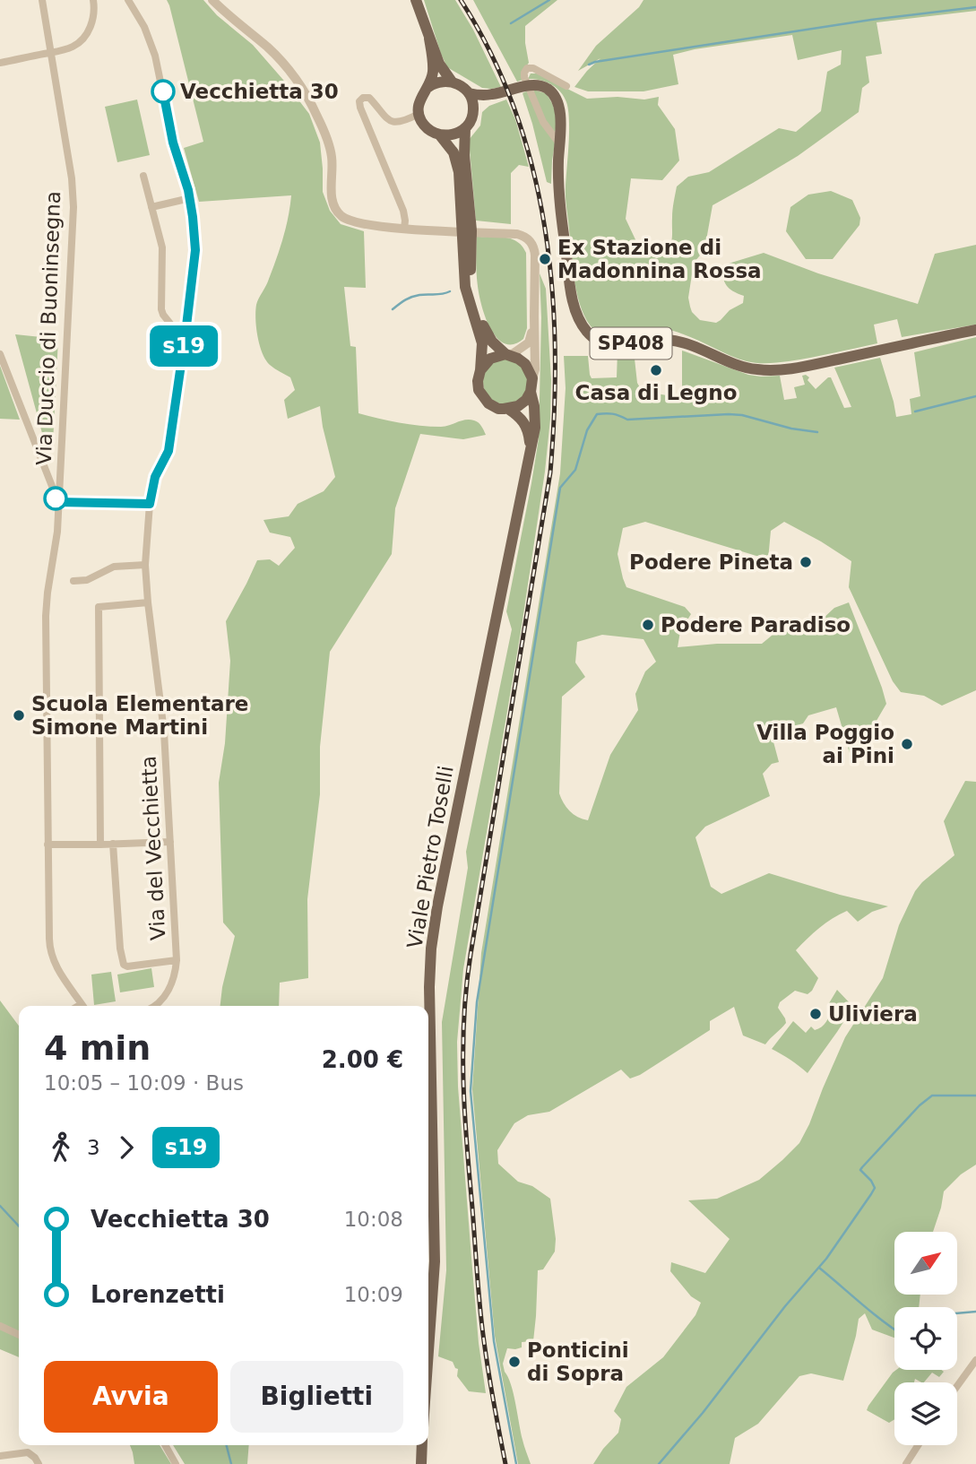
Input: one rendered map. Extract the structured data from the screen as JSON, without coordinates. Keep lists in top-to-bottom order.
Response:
{
  "streets": {
    "main road": ["SP408", "Viale Pietro Toselli"],
    "street": ["Via Duccio di Buoninsegna", "Via del Vecchietta"]
  },
  "places": [
    "Vecchietta 30",
    "Ex Stazione di Madonnina Rossa",
    "Casa di Legno",
    "Podere Pineta",
    "Podere Paradiso",
    "Scuola Elementare Simone Martini",
    "Villa Poggio ai Pini",
    "Uliviera",
    "Ponticini di Sopra"
  ],
  "lines": ["bus line s19"],
  "north": "top right",
  "page": {
    "on_map": "s19",
    "heading": ["4 min", "10:05 – 10:09 · Bus", "2.00 €"],
    "legs": ["3", "s19"],
    "list": [
      {
        "name": "Vecchietta 30",
        "value": "10:08"
      },
      {
        "name": "Lorenzetti",
        "value": "10:09"
      }
    ],
    "buttons": ["Avvia", "Biglietti"]
  }
}
